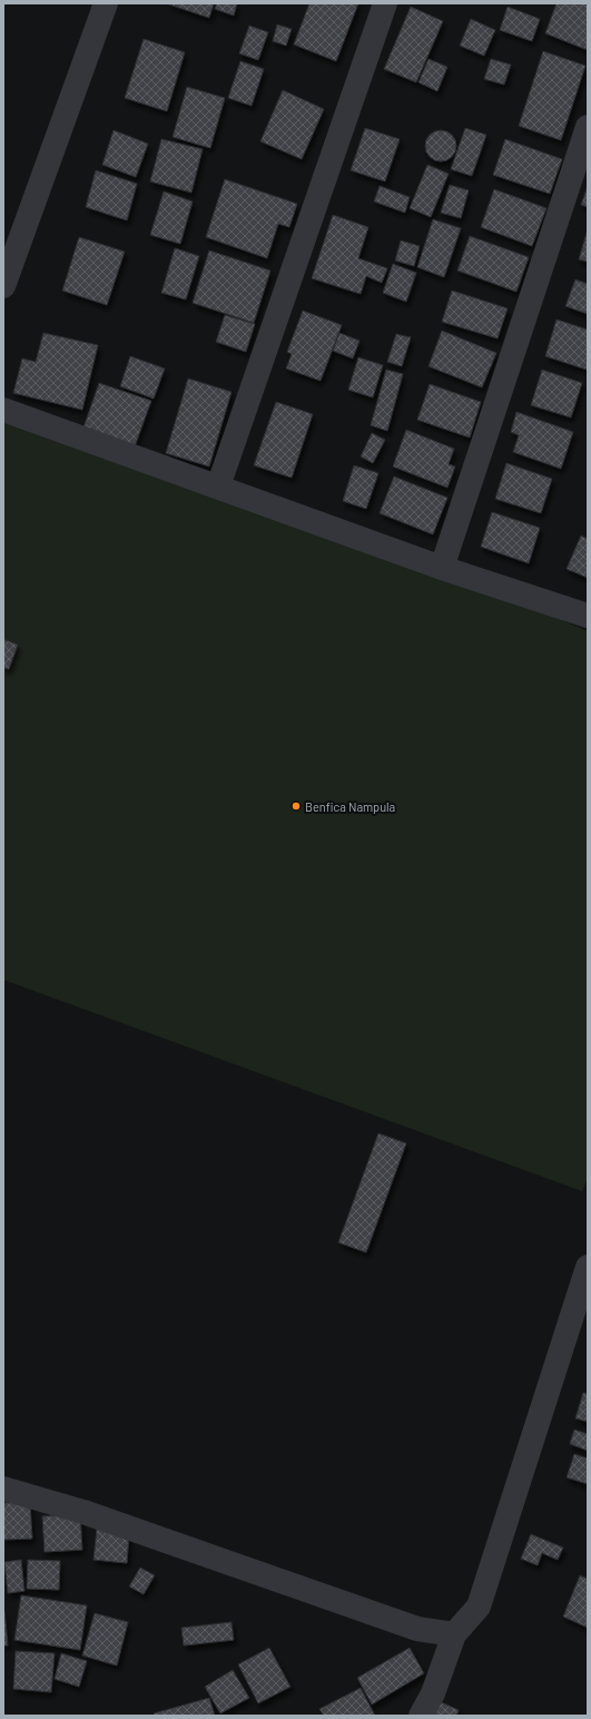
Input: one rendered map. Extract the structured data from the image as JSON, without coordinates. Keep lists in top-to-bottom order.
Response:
{
  "places": ["Benfica Nampula"]
}
